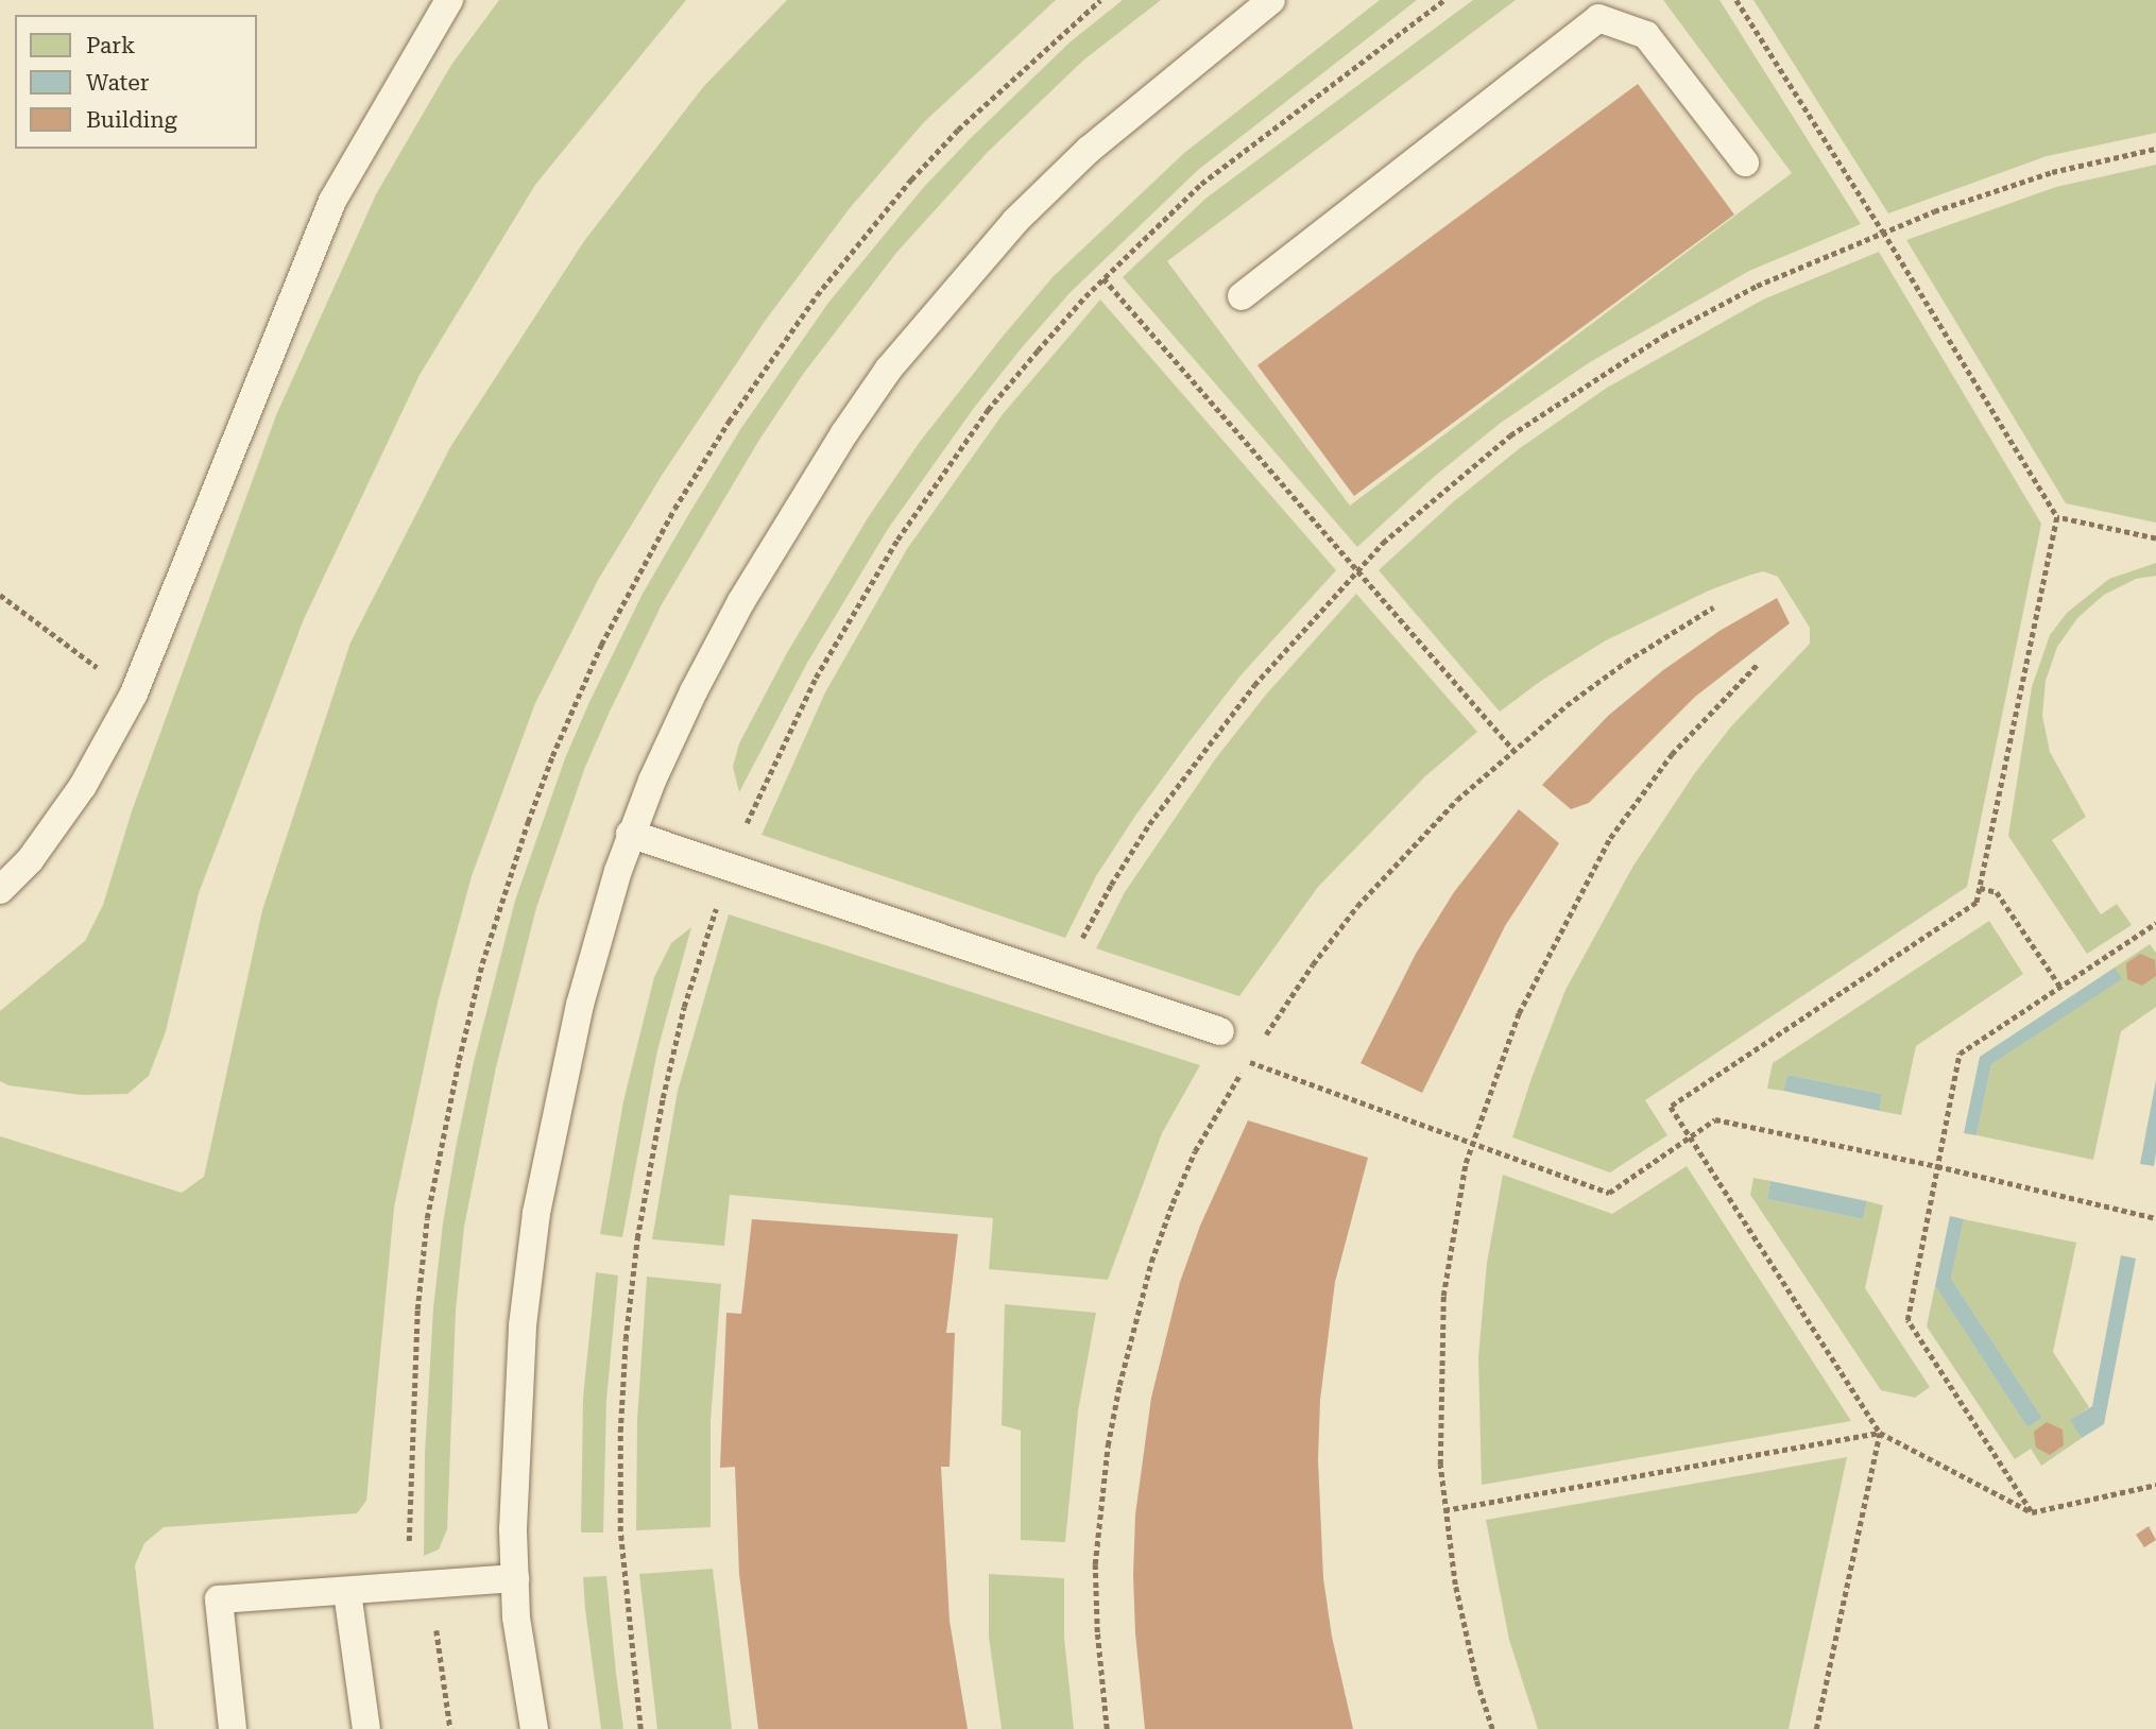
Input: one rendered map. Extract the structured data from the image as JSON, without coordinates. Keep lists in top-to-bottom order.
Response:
{
  "legend": ["Park", "Water", "Building"]
}
